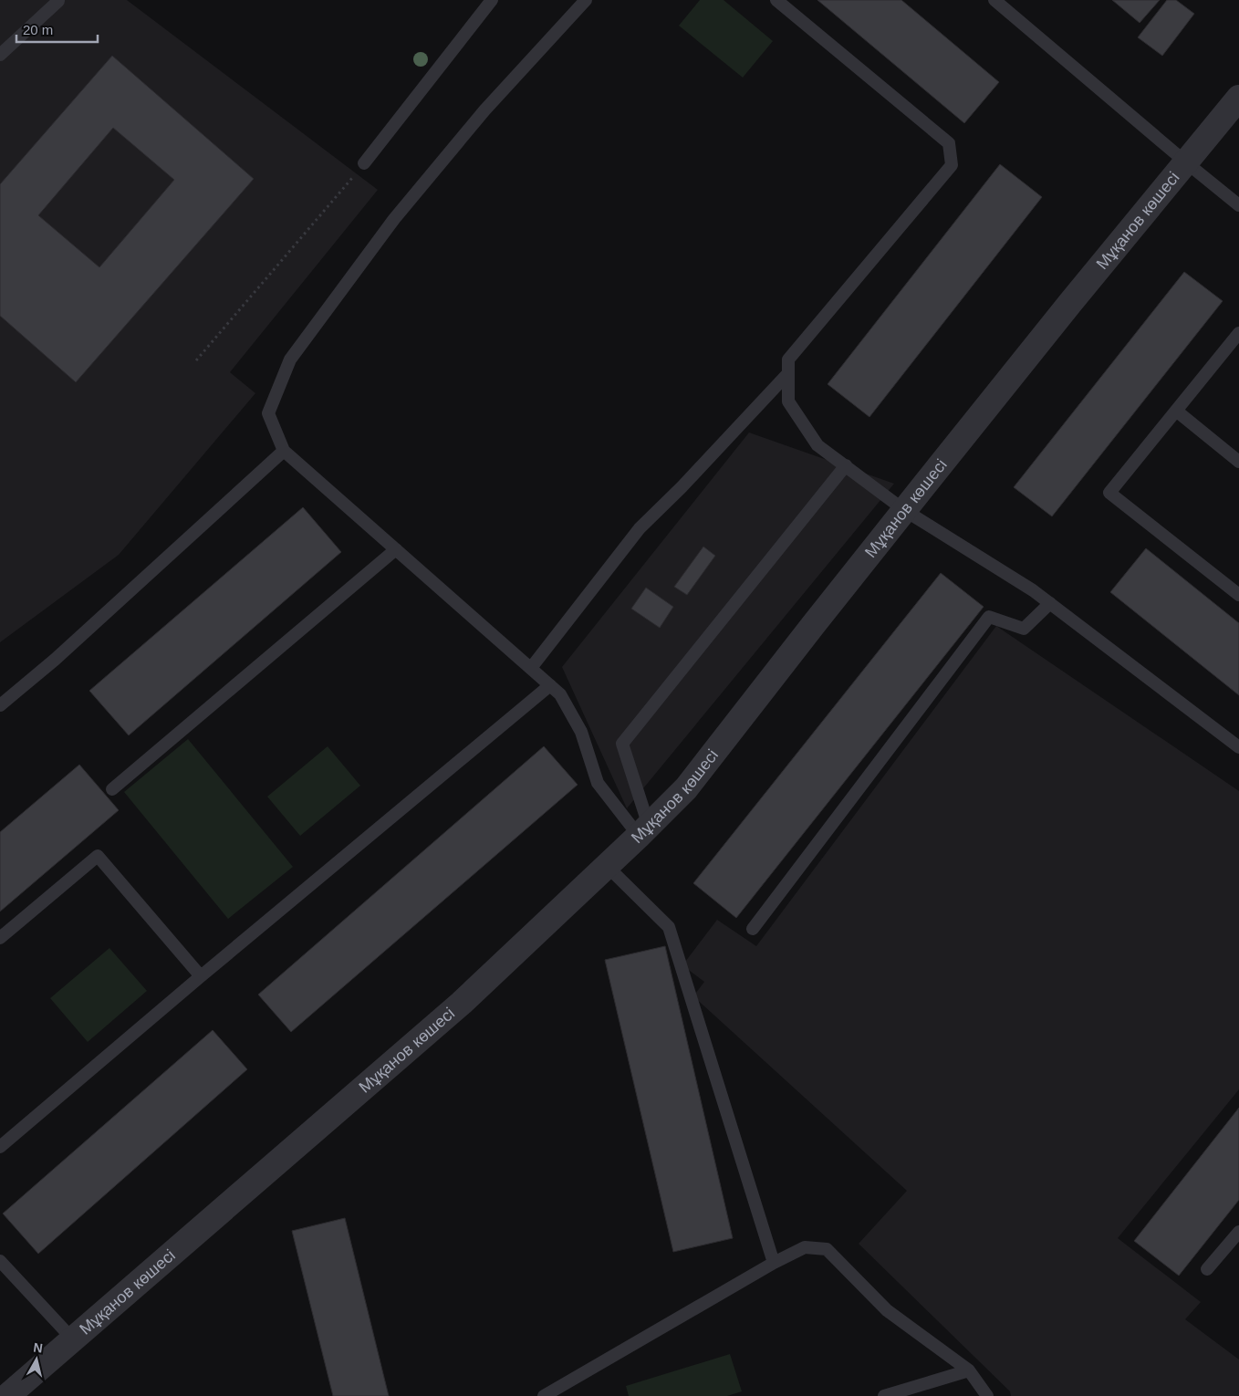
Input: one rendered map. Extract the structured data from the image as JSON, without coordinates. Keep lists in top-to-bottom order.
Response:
{
  "streets": {
    "street": ["Мұқанов көшесі"]
  },
  "scale_bar": "20 m",
  "north": "top"
}
